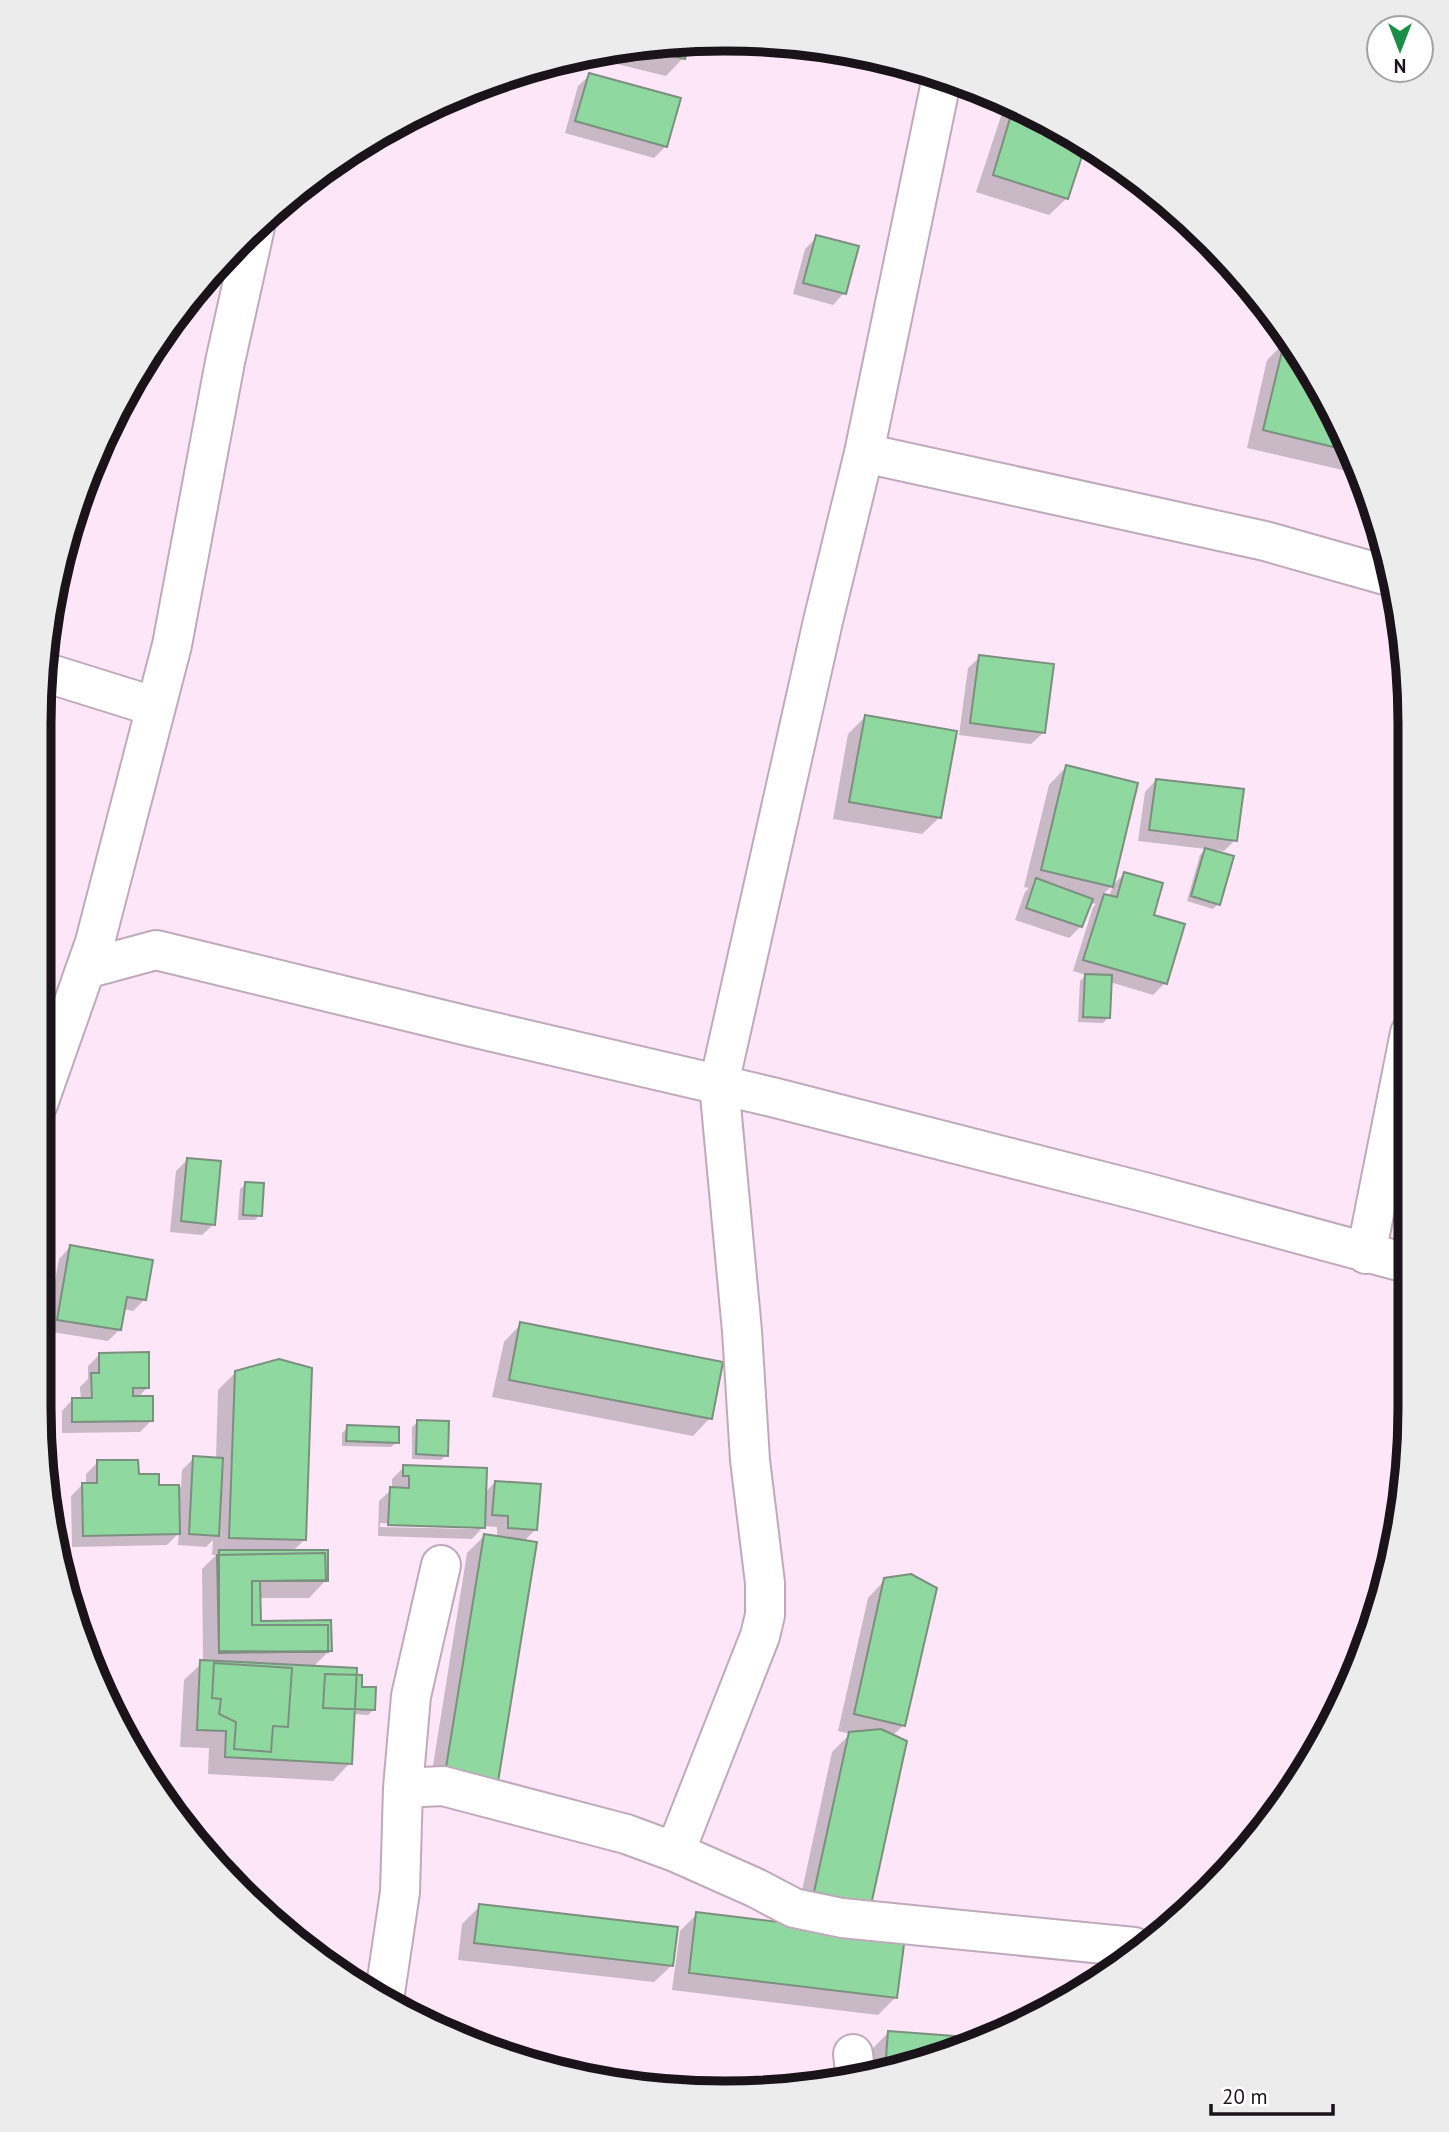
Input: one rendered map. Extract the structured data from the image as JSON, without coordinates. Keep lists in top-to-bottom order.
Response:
{
  "scale_bar": "20 m",
  "north": "bottom"
}
